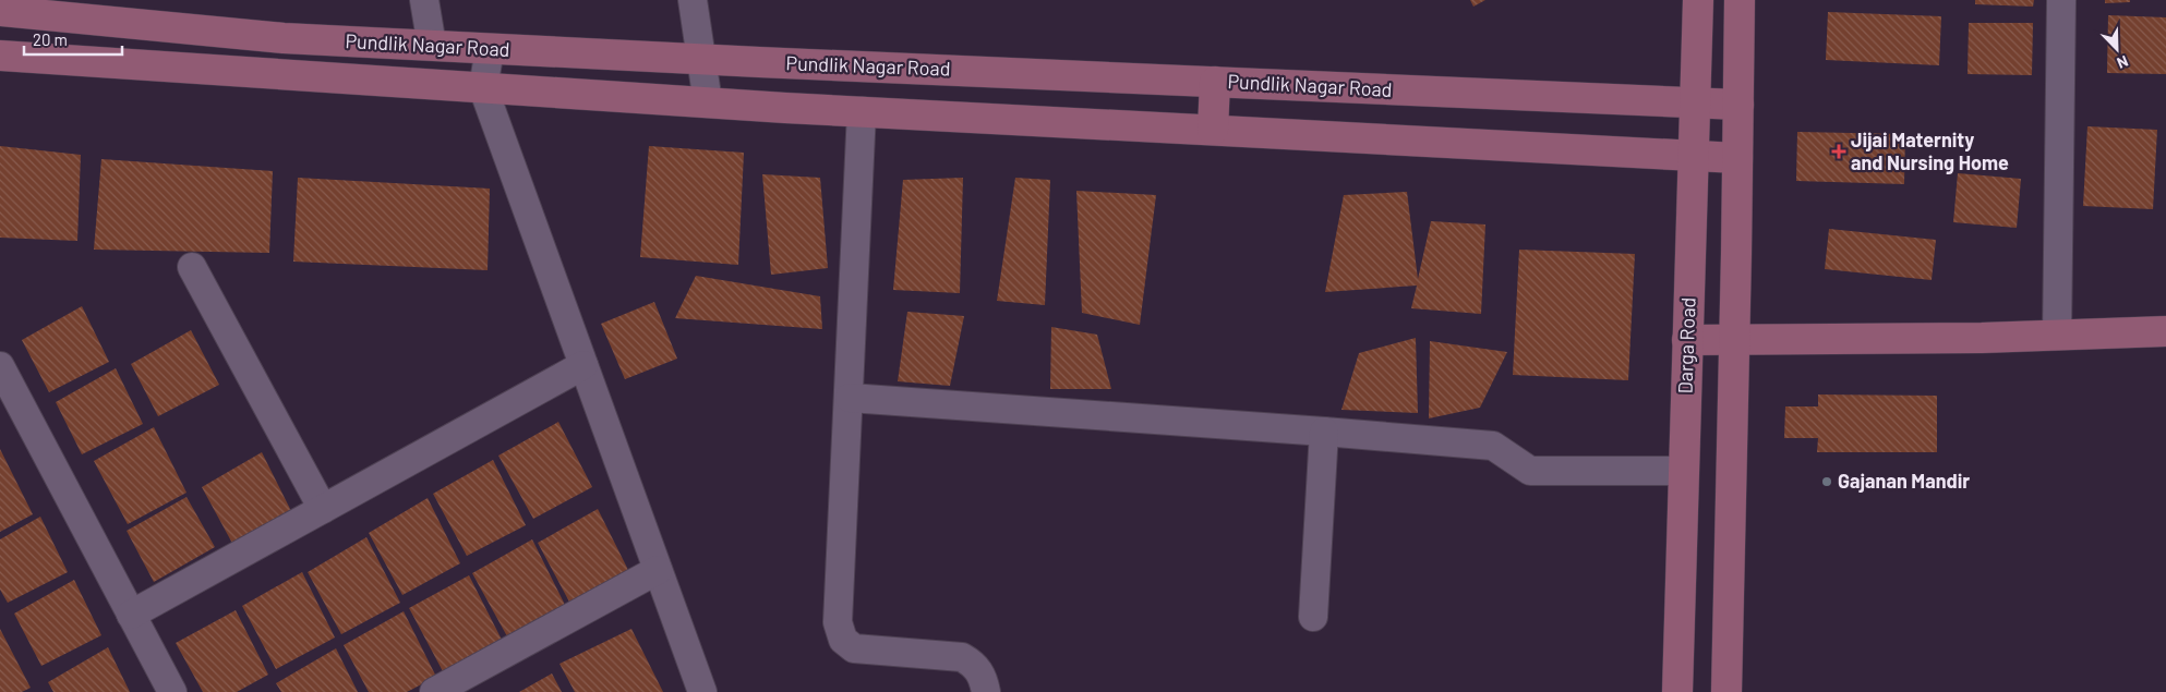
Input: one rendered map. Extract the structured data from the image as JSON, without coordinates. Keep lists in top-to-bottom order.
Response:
{
  "streets": {
    "main road": ["Pundlik Nagar Road", "Darga Road"]
  },
  "crossings": [
    ["Pundlik Nagar Road", "Darga Road"]
  ],
  "places": {
    "health": ["Jijai Maternity and Nursing Home"],
    "other": ["Gajanan Mandir"]
  },
  "scale_bar": "20 m",
  "north": "bottom right"
}
